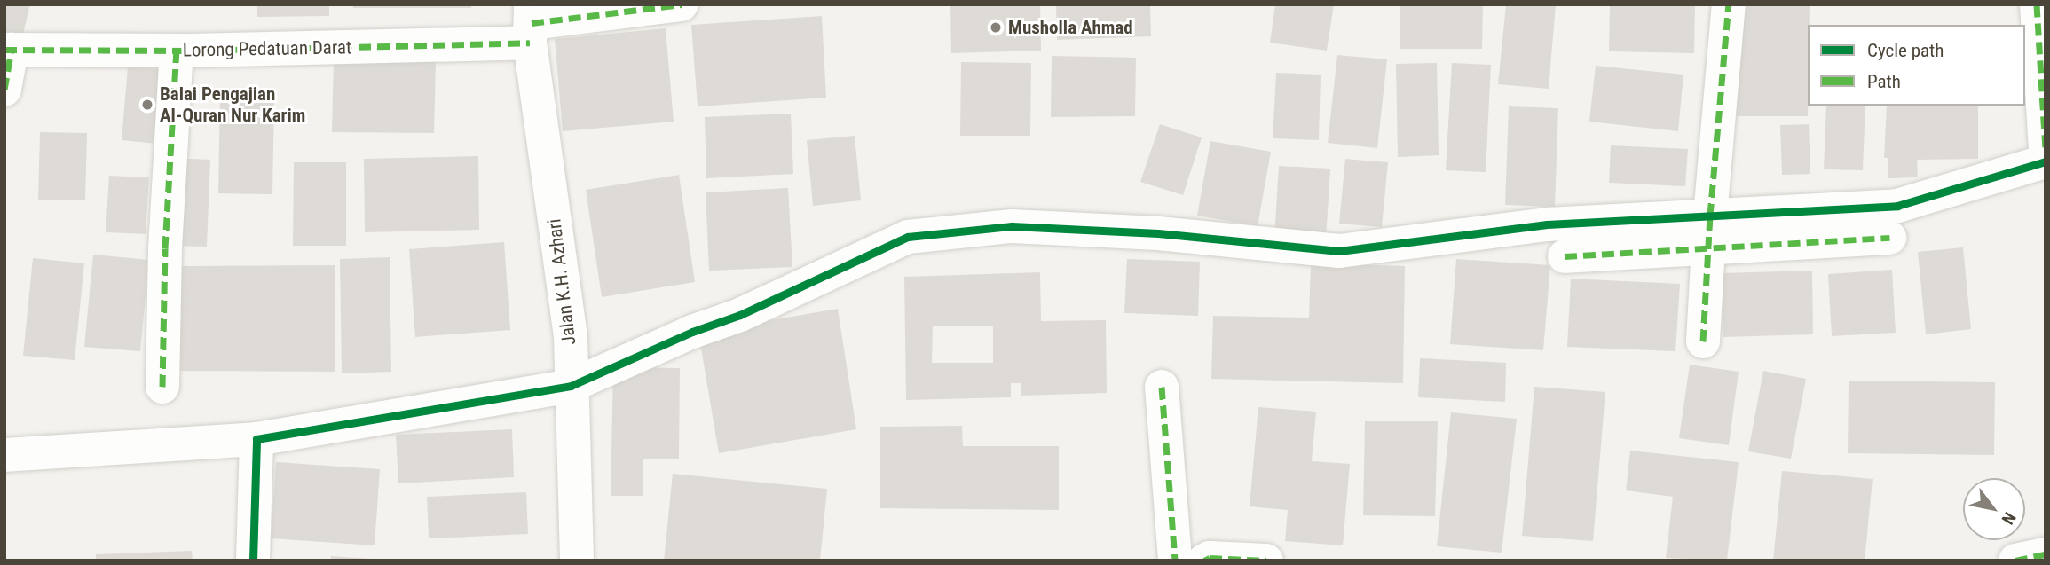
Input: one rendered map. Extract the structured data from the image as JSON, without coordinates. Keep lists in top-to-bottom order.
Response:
{
  "streets": {
    "street": ["Lorong Pedatuan Darat", "Jalan K.H. Azhari"]
  },
  "crossings": [
    ["Lorong Pedatuan Darat", "Jalan K.H. Azhari"]
  ],
  "places": ["Musholla Ahmad", "Balai Pengajian Al-Quran Nur Karim"],
  "legend": ["Cycle path", "Path"],
  "north": "bottom right"
}
